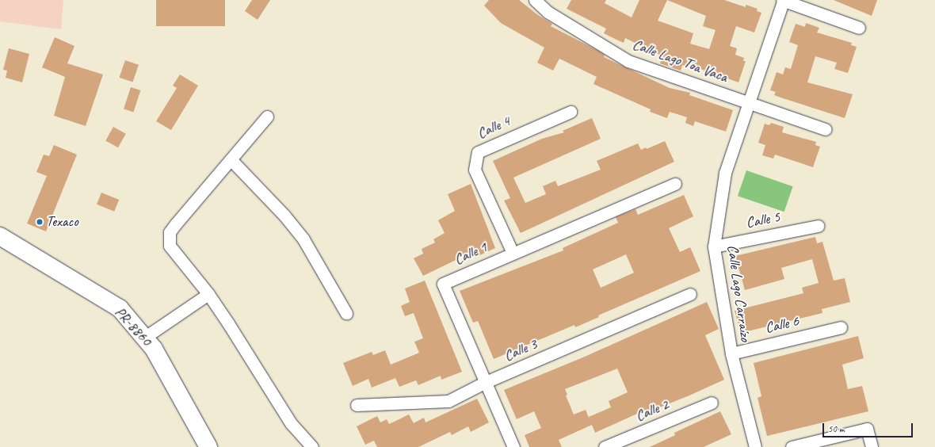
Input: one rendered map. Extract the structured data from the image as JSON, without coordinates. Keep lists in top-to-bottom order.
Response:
{
  "streets": {
    "street": [
      "Calle Lago Toa Vaca",
      "Calle 4",
      "Calle 5",
      "Calle 1",
      "Calle Lago Carraízo",
      "Calle 6",
      "PR-8860",
      "Calle 3",
      "Calle 2"
    ]
  },
  "crossings": [
    ["Calle Lago Toa Vaca", "Calle Lago Carraízo"],
    ["Calle 4", "Calle 1"],
    ["Calle 5", "Calle Lago Carraízo"],
    ["Calle 1", "Calle 3"],
    ["Calle Lago Carraízo", "Calle 6"]
  ],
  "places": ["Texaco"],
  "scale_bar": "50 m"
}
